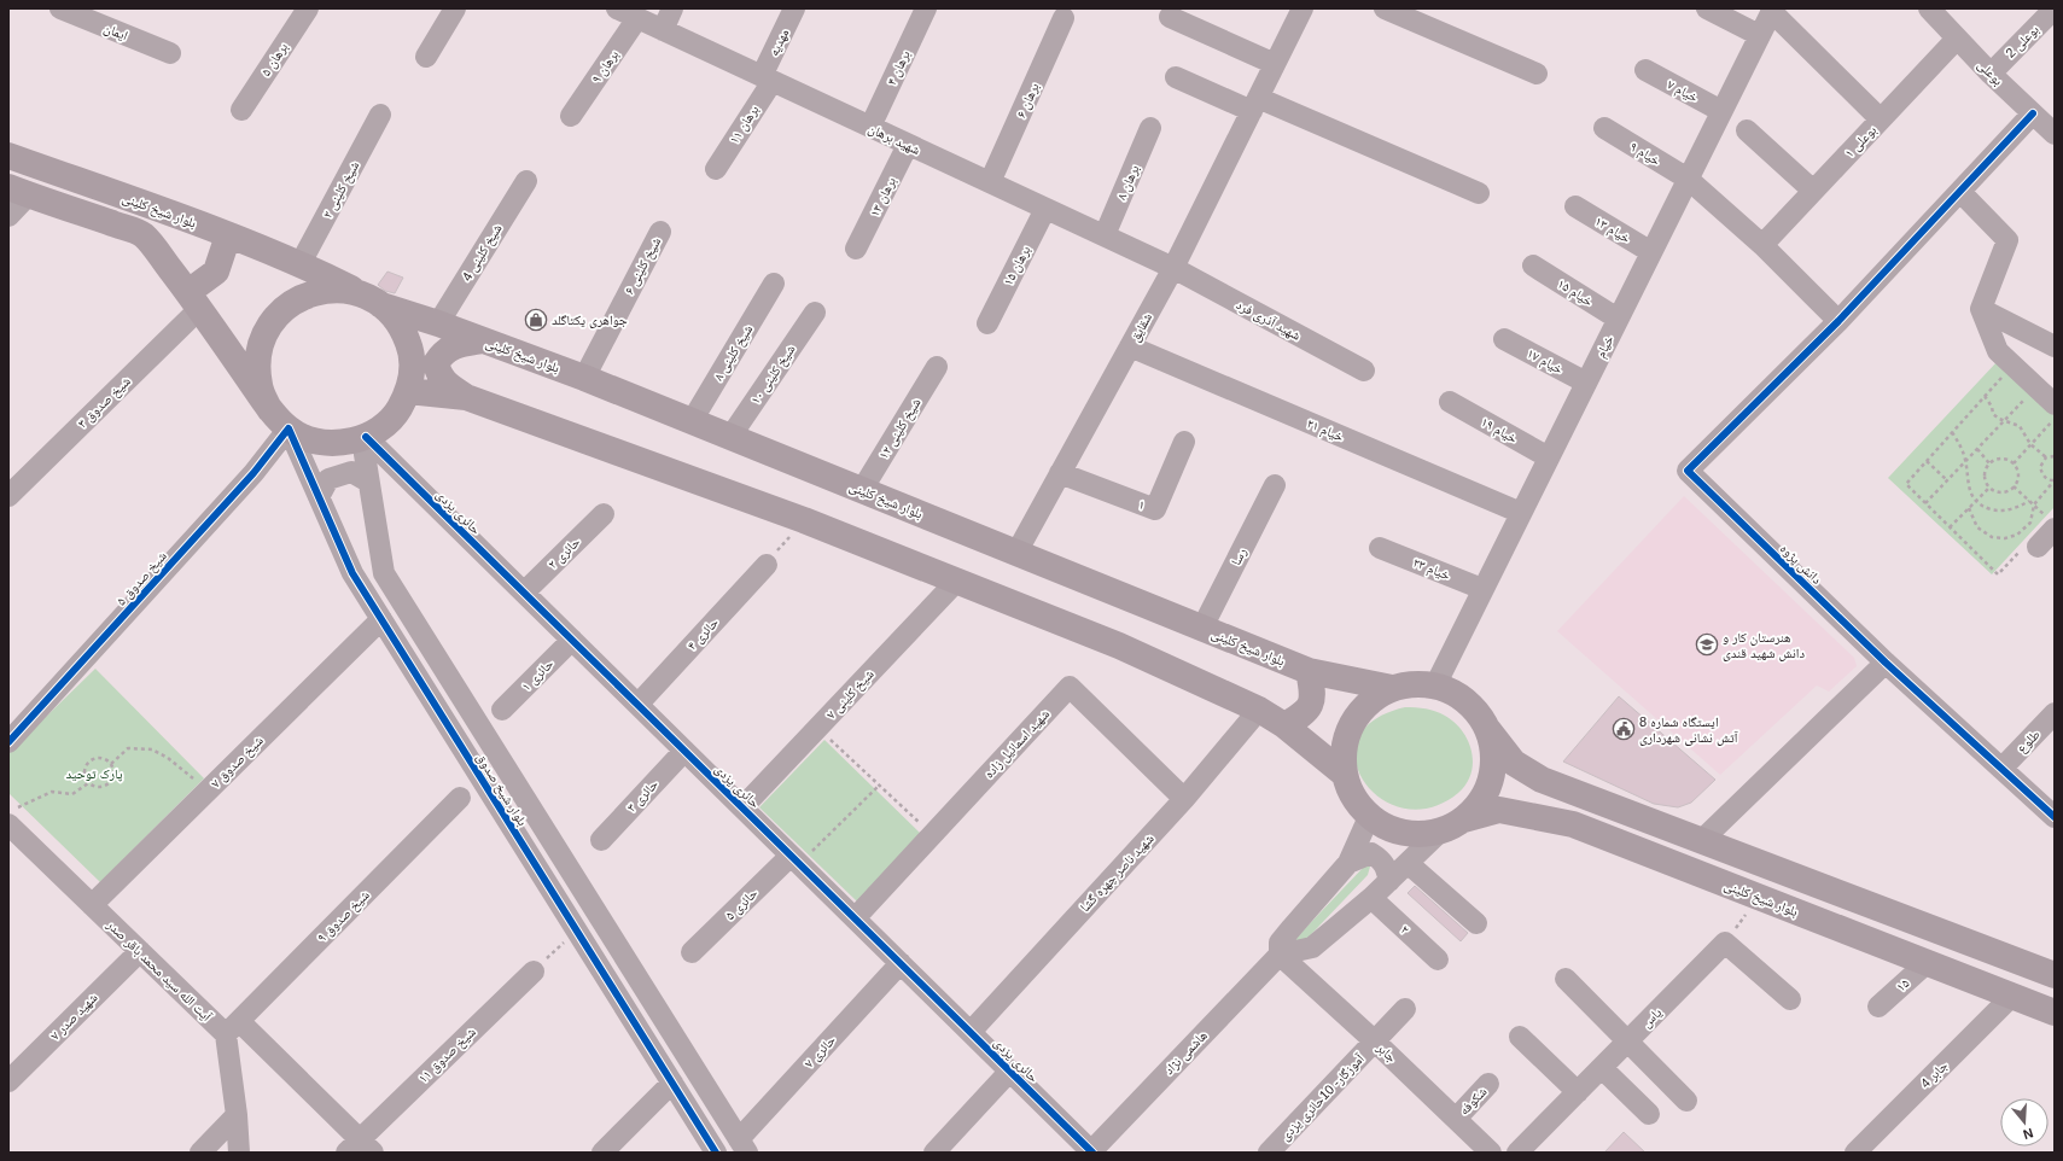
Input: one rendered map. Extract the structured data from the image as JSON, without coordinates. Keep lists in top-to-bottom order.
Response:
{
  "streets": {
    "main road": ["بلوار شیخ کلینی"],
    "street": [
      "ایمان",
      "بوعلی 2",
      "مهدیه",
      "برهان ۵",
      "برهان ۹",
      "برهان ۴",
      "بوعلی",
      "خیام ۷",
      "برهان ۶",
      "برهان ۱۱",
      "شهید برهان",
      "۱ بوعلی",
      "خیام ۹",
      "برهان ۸",
      "شیخ کلینی ۲",
      "برهان ۱۳",
      "خیام ۱۳",
      "شیخ کلینی 4",
      "شیخ کلینی ۶",
      "برهان ۱۵",
      "خیام ۱۵",
      "شهید آذری فرد",
      "شقایق",
      "خیام",
      "شیخ کلینی ۸",
      "خیام ۱۷",
      "شیخ کلینی ۱۰",
      "شیخ صدوق ۳",
      "شیخ کلینی ۱۲",
      "خیام ۲۱",
      "خیام ۱۹",
      "۱",
      "حائری یزدی",
      "حائری ۲",
      "رسا",
      "دانش پژوه",
      "خیام ۲۳",
      "شیخ صدوق ۵",
      "حائری ۴",
      "حائری ۱",
      "شیخ کلینی ۷",
      "طلوع",
      "شهید اسمائیل زاده",
      "شیخ صدوق ۷",
      "بلوار شیخ صدوق",
      "حائری ۳",
      "شهید ناصر چهره گشا",
      "حائری ۵",
      "شیخ صدوق ۹",
      "۲",
      "آیت الله سید محمد باقر صدر",
      "۱۵",
      "۷ شهید صدر",
      "یاس",
      "حائری ۷",
      "هاشمی نژاد",
      "جابر",
      "شیخ صدوق ۱۱",
      "جابر 4",
      "آموزگار- 10حائری یزدی",
      "شکوفه"
    ]
  },
  "crossings": [
    ["بوعلی 2", "بوعلی"],
    ["مهدیه", "برهان ۱۱"],
    ["مهدیه", "شهید برهان"],
    ["برهان ۹", "شهید برهان"],
    ["برهان ۴", "شهید برهان"],
    ["بوعلی", "۱ بوعلی"],
    ["خیام ۷", "خیام"],
    ["برهان ۶", "شهید برهان"],
    ["برهان ۱۱", "شهید برهان"],
    ["شهید برهان", "برهان ۸"],
    ["شهید برهان", "برهان ۱۳"],
    ["شهید برهان", "برهان ۱۵"],
    ["شهید برهان", "شهید آذری فرد"],
    ["شهید برهان", "شقایق"],
    ["۱ بوعلی", "خیام ۹"],
    ["خیام ۹", "خیام"],
    ["خیام ۹", "دانش پژوه"],
    ["شیخ کلینی ۲", "بلوار شیخ کلینی"],
    ["بلوار شیخ کلینی", "شیخ کلینی 4"],
    ["بلوار شیخ کلینی", "شیخ کلینی ۶"],
    ["بلوار شیخ کلینی", "شقایق"],
    ["بلوار شیخ کلینی", "خیام"],
    ["بلوار شیخ کلینی", "شیخ کلینی ۸"],
    ["بلوار شیخ کلینی", "شیخ کلینی ۱۰"],
    ["بلوار شیخ کلینی", "شیخ کلینی ۱۲"],
    ["بلوار شیخ کلینی", "حائری یزدی"],
    ["بلوار شیخ کلینی", "رسا"],
    ["بلوار شیخ کلینی", "شیخ صدوق ۵"],
    ["بلوار شیخ کلینی", "بلوار شیخ صدوق"],
    ["بلوار شیخ کلینی", "۱۵"],
    ["بلوار شیخ کلینی", "جابر 4"],
    ["خیام ۱۳", "خیام"],
    ["خیام ۱۵", "خیام"],
    ["شهید آذری فرد", "شقایق"],
    ["شقایق", "خیام ۲۱"],
    ["شقایق", "۱"],
    ["خیام", "خیام ۱۷"],
    ["خیام", "خیام ۲۱"],
    ["خیام", "خیام ۱۹"],
    ["خیام", "خیام ۲۳"],
    ["حائری یزدی", "حائری ۲"],
    ["حائری یزدی", "شیخ صدوق ۵"],
    ["حائری یزدی", "حائری ۴"],
    ["حائری یزدی", "حائری ۱"],
    ["حائری یزدی", "شیخ کلینی ۷"],
    ["حائری یزدی", "شهید اسمائیل زاده"],
    ["حائری یزدی", "بلوار شیخ صدوق"],
    ["حائری یزدی", "حائری ۳"],
    ["حائری یزدی", "شهید ناصر چهره گشا"],
    ["حائری یزدی", "حائری ۵"],
    ["حائری یزدی", "حائری ۷"],
    ["حائری یزدی", "هاشمی نژاد"],
    ["دانش پژوه", "طلوع"],
    ["شیخ صدوق ۵", "بلوار شیخ صدوق"],
    ["شهید اسمائیل زاده", "شهید ناصر چهره گشا"],
    ["شیخ صدوق ۷", "بلوار شیخ صدوق"],
    ["شیخ صدوق ۷", "آیت الله سید محمد باقر صدر"],
    ["بلوار شیخ صدوق", "حائری ۷"],
    ["شیخ صدوق ۹", "آیت الله سید محمد باقر صدر"],
    ["آیت الله سید محمد باقر صدر", "۷ شهید صدر"],
    ["آیت الله سید محمد باقر صدر", "شیخ صدوق ۱۱"],
    ["هاشمی نژاد", "جابر"],
    ["جابر", "آموزگار- 10حائری یزدی"],
    ["جابر", "شکوفه"]
  ],
  "parks": ["پارک توحید"],
  "places": {
    "shop": ["جواهری یکتاگلد"],
    "school or university": ["هنرستان کار و دانش شهید قندی"],
    "public building": ["ایستگاه شماره 8 آتش نشانی شهرداری"]
  },
  "north": "bottom"
}
